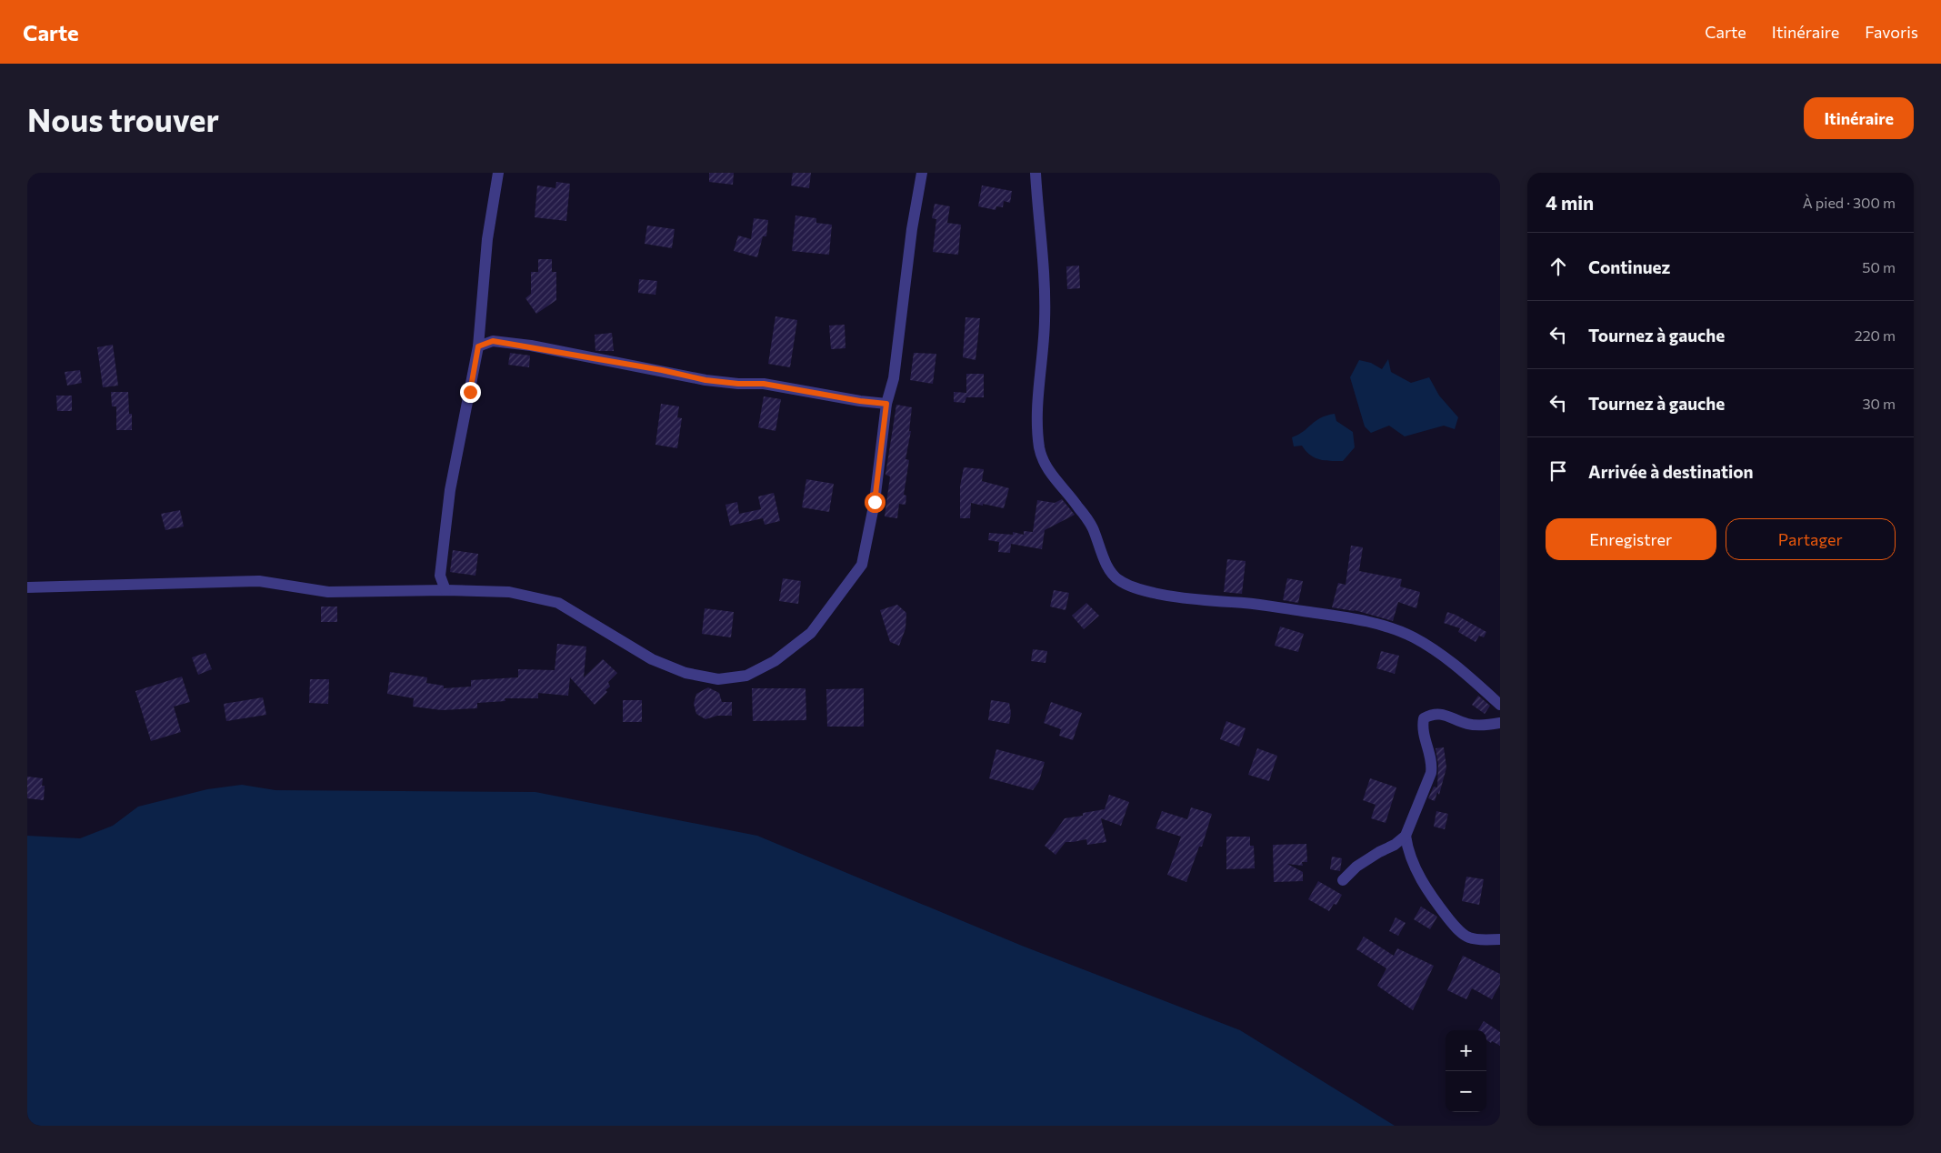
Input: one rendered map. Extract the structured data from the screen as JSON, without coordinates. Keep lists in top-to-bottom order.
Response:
{
  "page": {
    "header": "Carte",
    "nav": ["Carte", "Itinéraire", "Favoris"],
    "buttons": [
      "Itinéraire",
      ["Enregistrer", "Partager"]
    ],
    "title": "Nous trouver",
    "heading": ["4 min", "À pied · 300 m"],
    "list": [
      ["Continuez", "50 m"],
      ["Tournez à gauche", "220 m"],
      ["Tournez à gauche", "30 m"],
      "Arrivée à destination"
    ],
    "map_buttons": ["+", "−"]
  }
}
